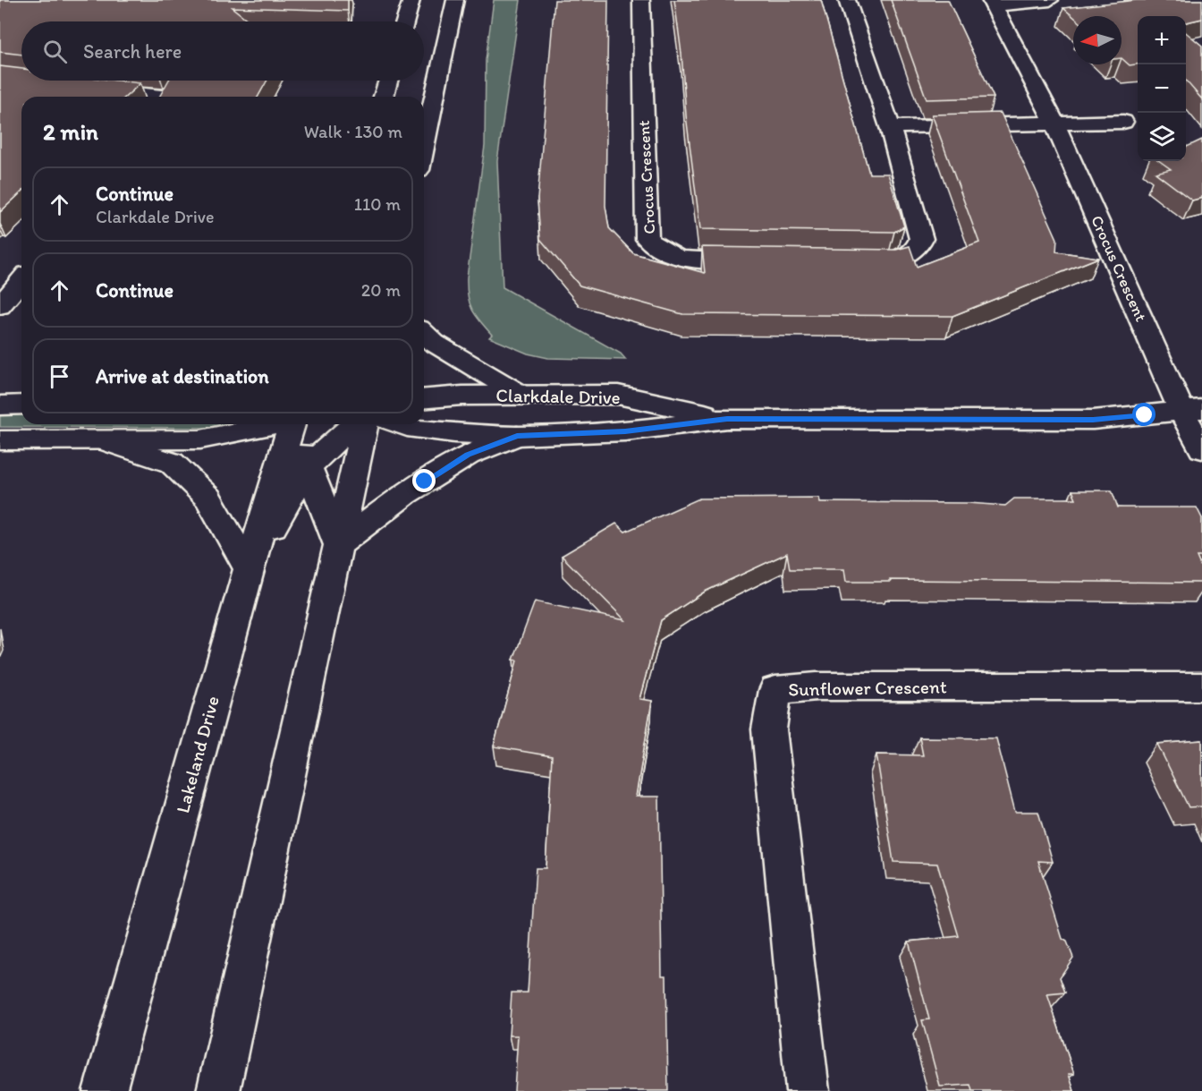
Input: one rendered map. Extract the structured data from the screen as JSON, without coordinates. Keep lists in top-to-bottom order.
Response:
{
  "streets": {
    "street": [
      "Crocus Crescent",
      "Clarkdale Drive",
      "Sunflower Crescent",
      "Lakeland Drive"
    ]
  },
  "crossings": [
    ["Crocus Crescent", "Clarkdale Drive"]
  ],
  "north": "left",
  "page": {
    "map_buttons": ["+", "−"],
    "search": "Search here",
    "heading": ["2 min", "Walk · 130 m"],
    "list": [
      ["Continue", "Clarkdale Drive", "110 m"],
      ["Continue", "20 m"],
      "Arrive at destination"
    ]
  }
}
